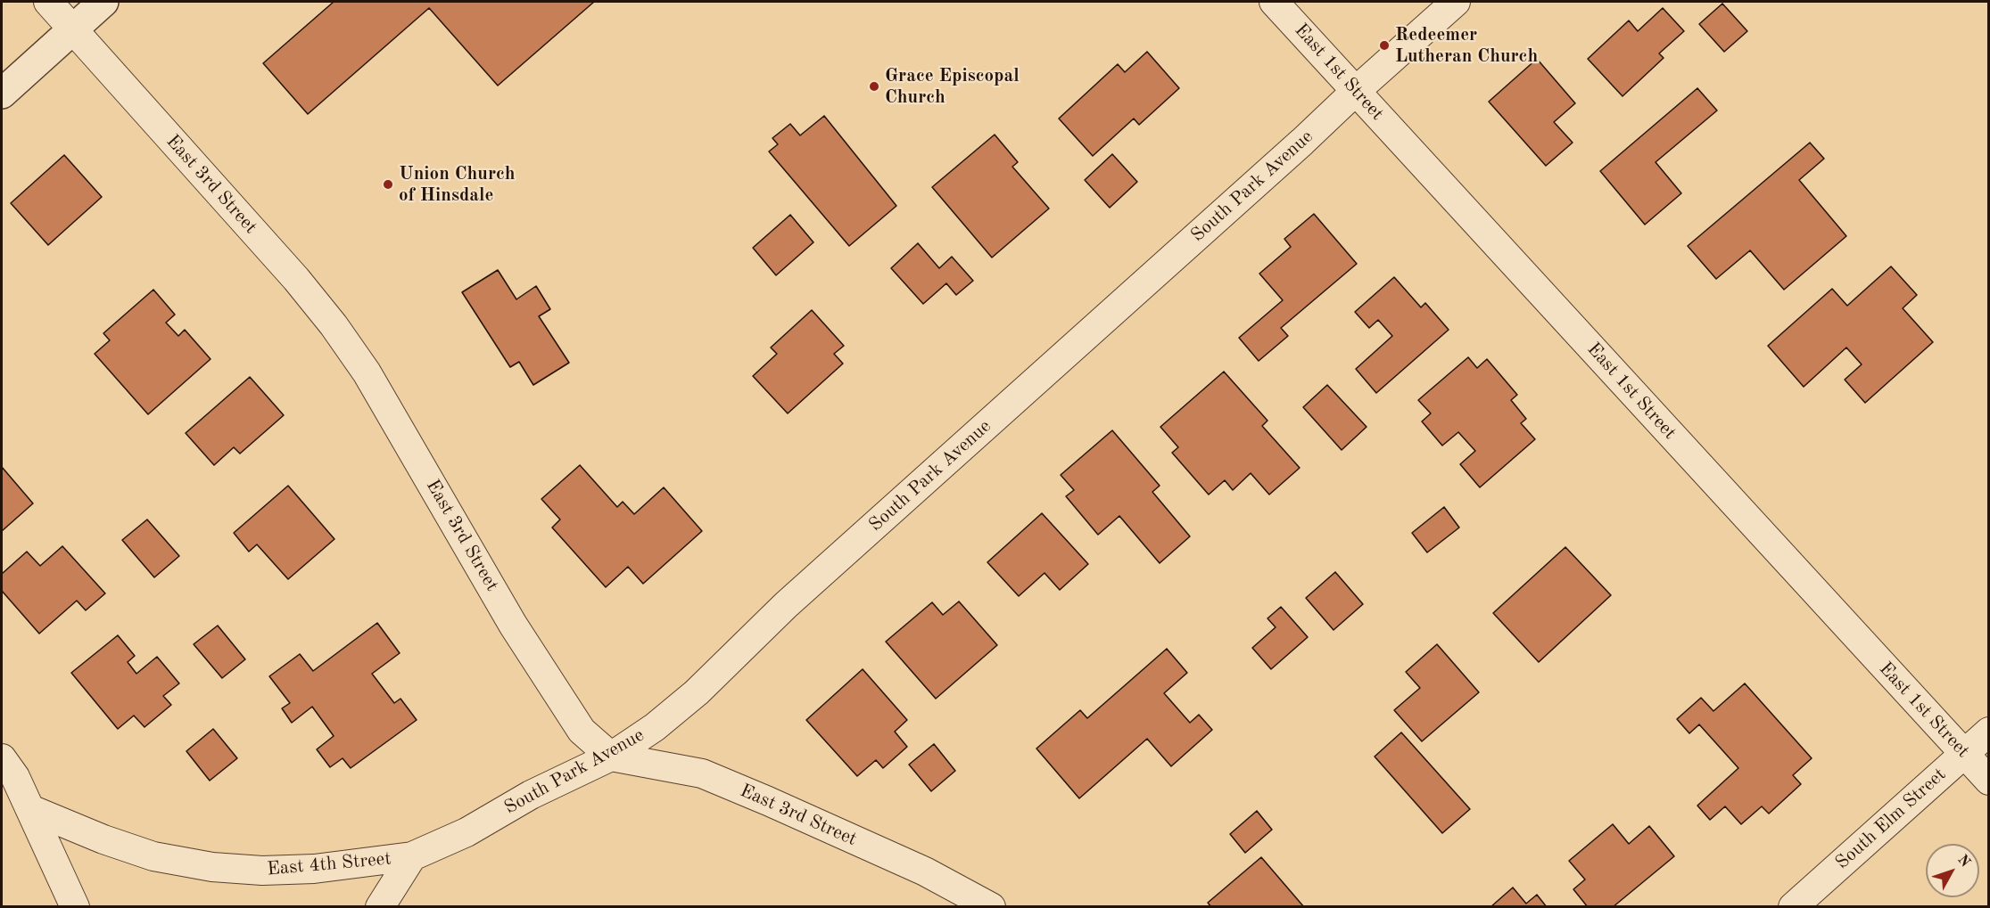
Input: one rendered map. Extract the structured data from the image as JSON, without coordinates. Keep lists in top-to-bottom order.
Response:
{
  "streets": {
    "street": [
      "East 1st Street",
      "East 3rd Street",
      "South Park Avenue",
      "South Elm Street",
      "East 4th Street"
    ]
  },
  "crossings": [
    ["East 1st Street", "South Park Avenue"],
    ["East 1st Street", "South Elm Street"],
    ["East 3rd Street", "South Park Avenue"],
    ["South Park Avenue", "East 4th Street"]
  ],
  "places": ["Redeemer Lutheran Church", "Grace Episcopal Church", "Union Church of Hinsdale"],
  "north": "top right"
}
